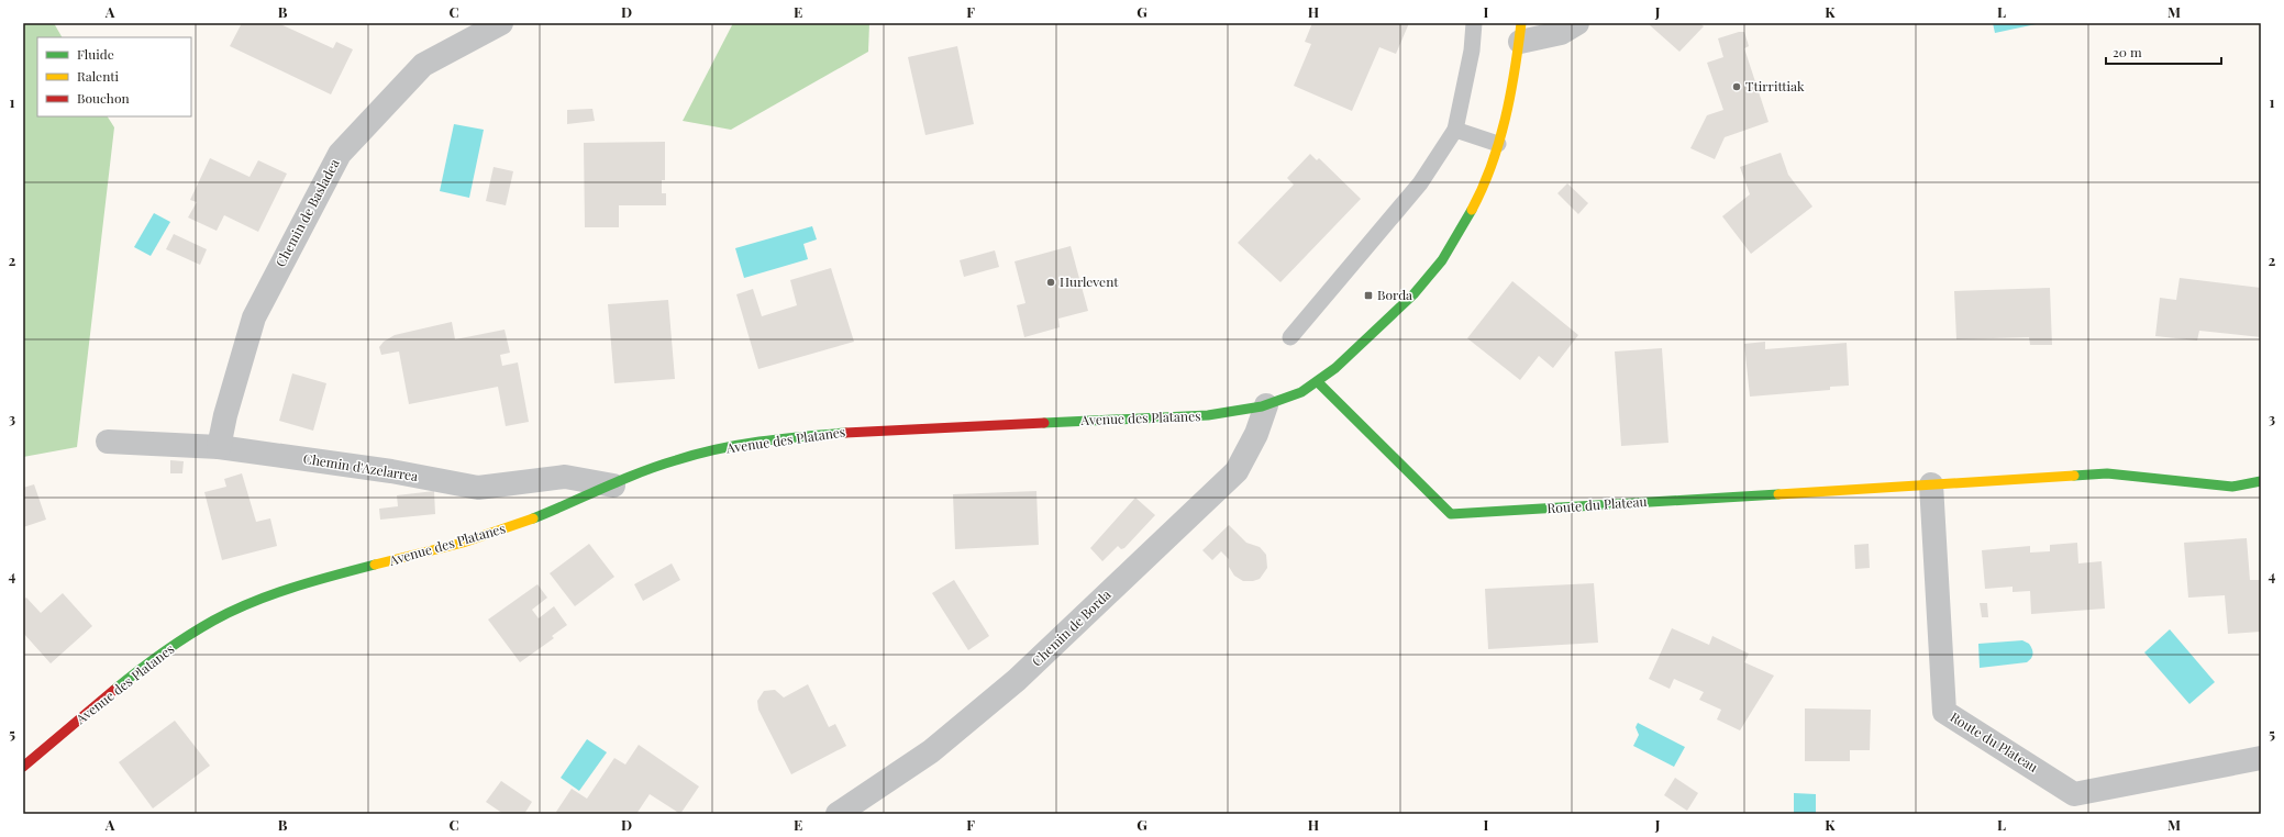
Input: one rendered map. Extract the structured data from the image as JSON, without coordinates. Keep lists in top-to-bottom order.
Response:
{
  "streets": {
    "street": [
      "Chemin de Basladea",
      "Avenue des Platanes",
      "Chemin d'Azelarrea",
      "Route du Plateau",
      "Chemin de Borda"
    ]
  },
  "crossings": [
    ["Chemin de Basladea", "Chemin d'Azelarrea"],
    ["Avenue des Platanes", "Chemin d'Azelarrea"],
    ["Avenue des Platanes", "Route du Plateau"],
    ["Avenue des Platanes", "Chemin de Borda"]
  ],
  "places": {
    "other": ["Ttirrittiak", "Hurlevent"],
    "transit": ["Borda"]
  },
  "legend": ["Fluide", "Ralenti", "Bouchon"],
  "scale_bar": "20 m",
  "grid": {
    "columns": [
      "A",
      "B",
      "C",
      "D",
      "E",
      "F",
      "G",
      "H",
      "I",
      "J",
      "K",
      "L",
      "M"
    ],
    "rows": [
      "1",
      "2",
      "3",
      "4",
      "5"
    ]
  }
}
